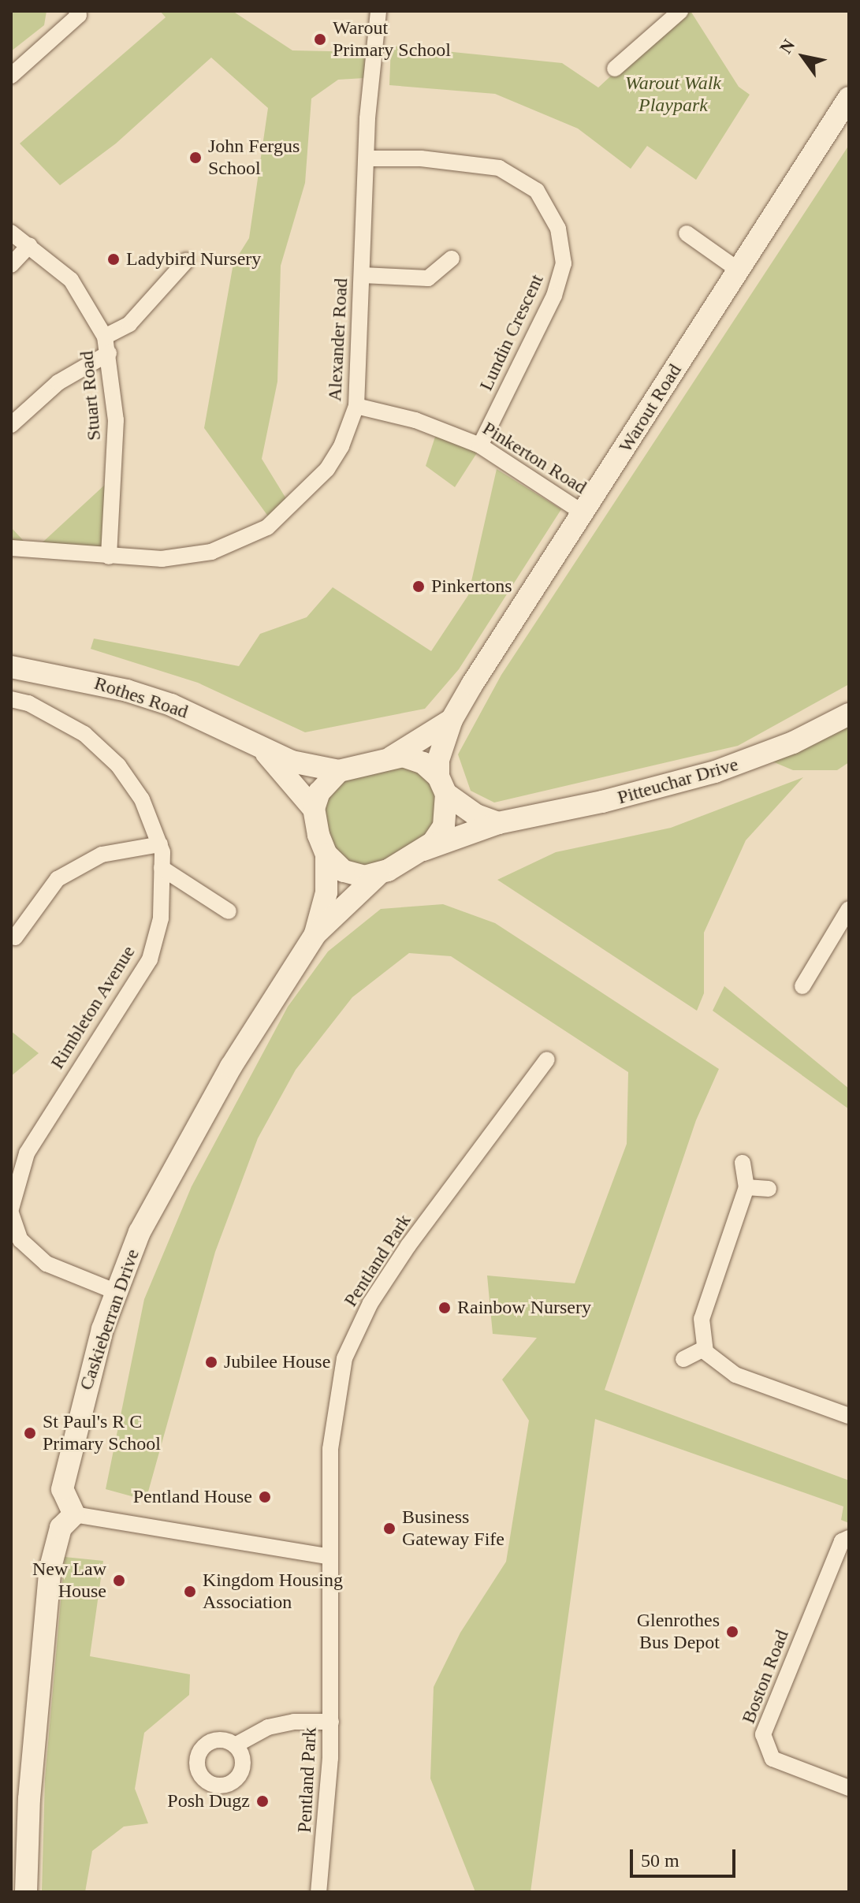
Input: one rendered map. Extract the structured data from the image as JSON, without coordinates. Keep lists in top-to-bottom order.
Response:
{
  "streets": {
    "street": [
      "Lundin Crescent",
      "Alexander Road",
      "Stuart Road",
      "Warout Road",
      "Pinkerton Road",
      "Rothes Road",
      "Pitteuchar Drive",
      "Rimbleton Avenue",
      "Pentland Park",
      "Caskieberran Drive",
      "Boston Road"
    ]
  },
  "crossings": [
    ["Lundin Crescent", "Alexander Road"],
    ["Lundin Crescent", "Pinkerton Road"],
    ["Alexander Road", "Stuart Road"],
    ["Alexander Road", "Pinkerton Road"],
    ["Warout Road", "Pinkerton Road"],
    ["Rothes Road", "Pitteuchar Drive"],
    ["Rothes Road", "Caskieberran Drive"],
    ["Pitteuchar Drive", "Caskieberran Drive"],
    ["Rimbleton Avenue", "Caskieberran Drive"]
  ],
  "parks": ["Warout Walk Playpark"],
  "places": [
    "Warout Primary School",
    "John Fergus School",
    "Ladybird Nursery",
    "Pinkertons",
    "Rainbow Nursery",
    "Jubilee House",
    "St Paul's R C Primary School",
    "Pentland House",
    "Business Gateway Fife",
    "New Law House",
    "Kingdom Housing Association",
    "Glenrothes Bus Depot",
    "Posh Dugz"
  ],
  "scale_bar": "50 m",
  "north": "top left"
}
